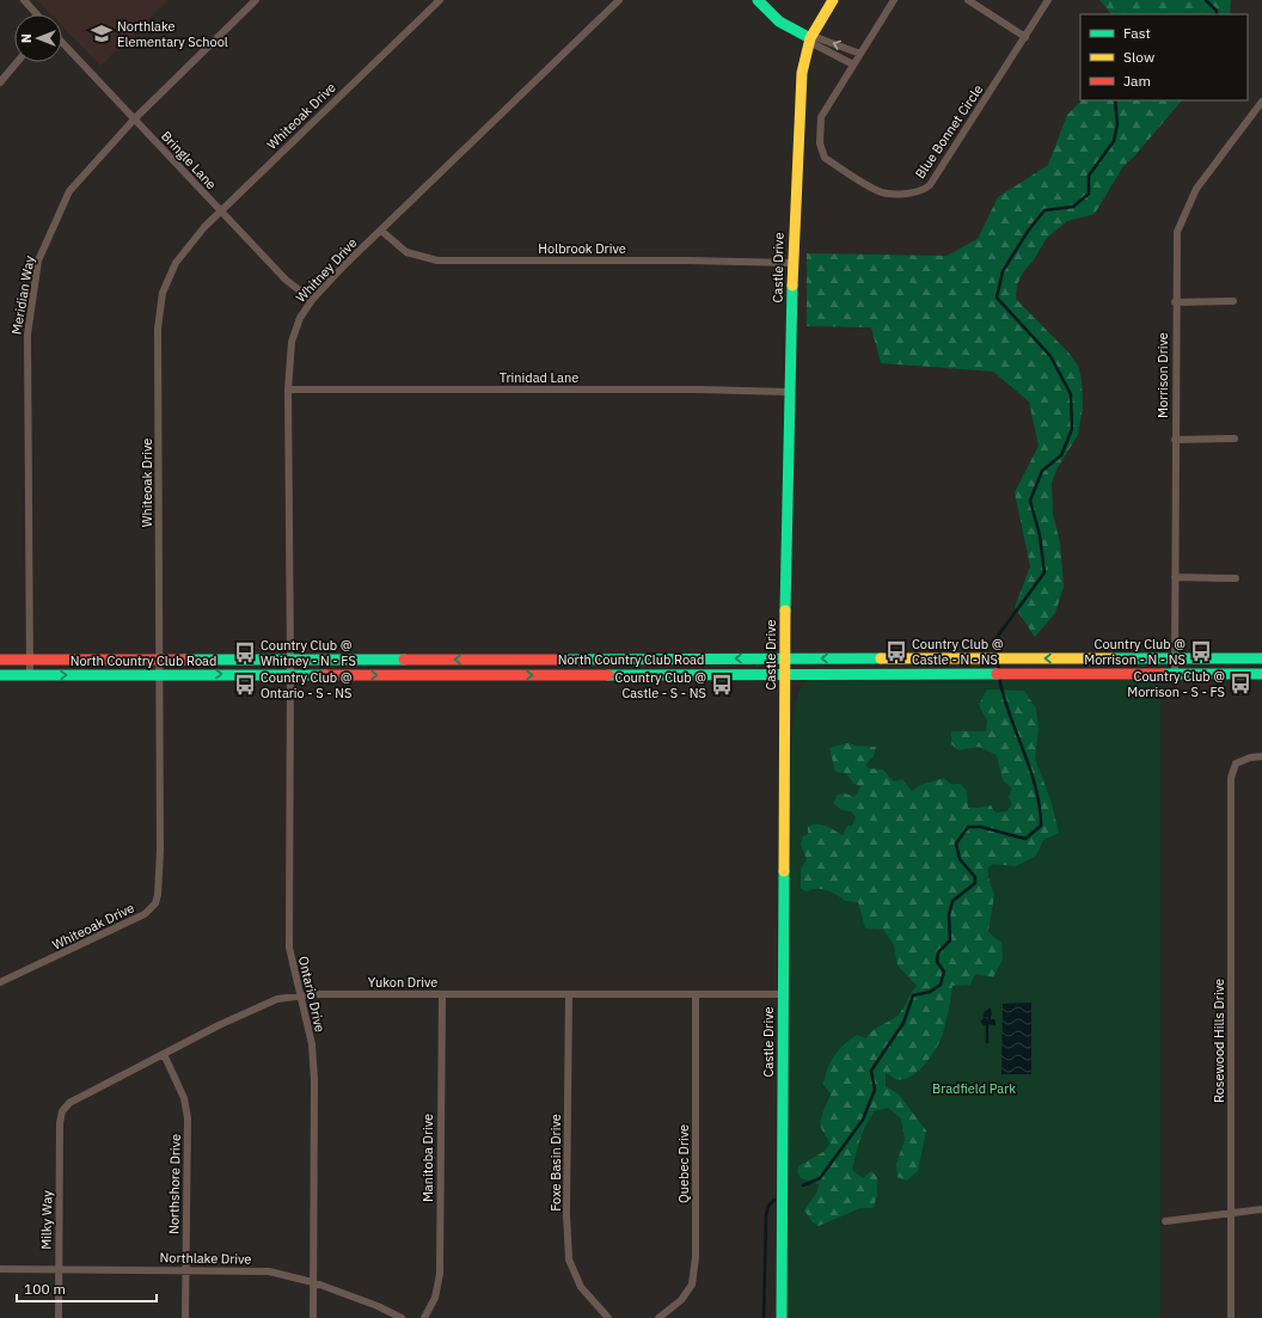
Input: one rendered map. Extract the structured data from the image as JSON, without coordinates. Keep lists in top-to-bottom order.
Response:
{
  "streets": {
    "main road": ["Castle Drive", "North Country Club Road"],
    "street": [
      "Whiteoak Drive",
      "Blue Bonnet Circle",
      "Bringle Lane",
      "Holbrook Drive",
      "Whitney Drive",
      "Meridian Way",
      "Morrison Drive",
      "Trinidad Lane",
      "Yukon Drive",
      "Ontario Drive",
      "Rosewood Hills Drive",
      "Manitoba Drive",
      "Foxe Basin Drive",
      "Quebec Drive",
      "Northshore Drive",
      "Milky Way",
      "Northlake Drive"
    ]
  },
  "crossings": [
    ["Whiteoak Drive", "Bringle Lane"],
    ["Whiteoak Drive", "North Country Club Road"],
    ["Bringle Lane", "Whitney Drive"],
    ["Bringle Lane", "Meridian Way"],
    ["Holbrook Drive", "Castle Drive"],
    ["Holbrook Drive", "Whitney Drive"],
    ["Castle Drive", "Trinidad Lane"],
    ["Castle Drive", "North Country Club Road"],
    ["Castle Drive", "Yukon Drive"],
    ["Whitney Drive", "Trinidad Lane"],
    ["Whitney Drive", "North Country Club Road"],
    ["Whitney Drive", "Ontario Drive"],
    ["Meridian Way", "North Country Club Road"],
    ["Morrison Drive", "North Country Club Road"],
    ["North Country Club Road", "Ontario Drive"],
    ["Yukon Drive", "Ontario Drive"],
    ["Yukon Drive", "Manitoba Drive"],
    ["Yukon Drive", "Foxe Basin Drive"],
    ["Yukon Drive", "Quebec Drive"],
    ["Yukon Drive", "Northshore Drive"],
    ["Yukon Drive", "Milky Way"],
    ["Ontario Drive", "Northlake Drive"],
    ["Northshore Drive", "Northlake Drive"],
    ["Milky Way", "Northlake Drive"]
  ],
  "parks": ["Bradfield Park"],
  "places": {
    "school or university": ["Northlake Elementary School"],
    "bus stop": [
      "Country Club @ Castle - N - NS",
      "Country Club @ Morrison - N - NS",
      "Country Club @ Whitney - N - FS",
      "Country Club @ Morrison - S - FS",
      "Country Club @ Ontario - S - NS",
      "Country Club @ Castle - S - NS"
    ]
  },
  "legend": ["Fast", "Slow", "Jam"],
  "scale_bar": "100 m",
  "north": "left"
}
